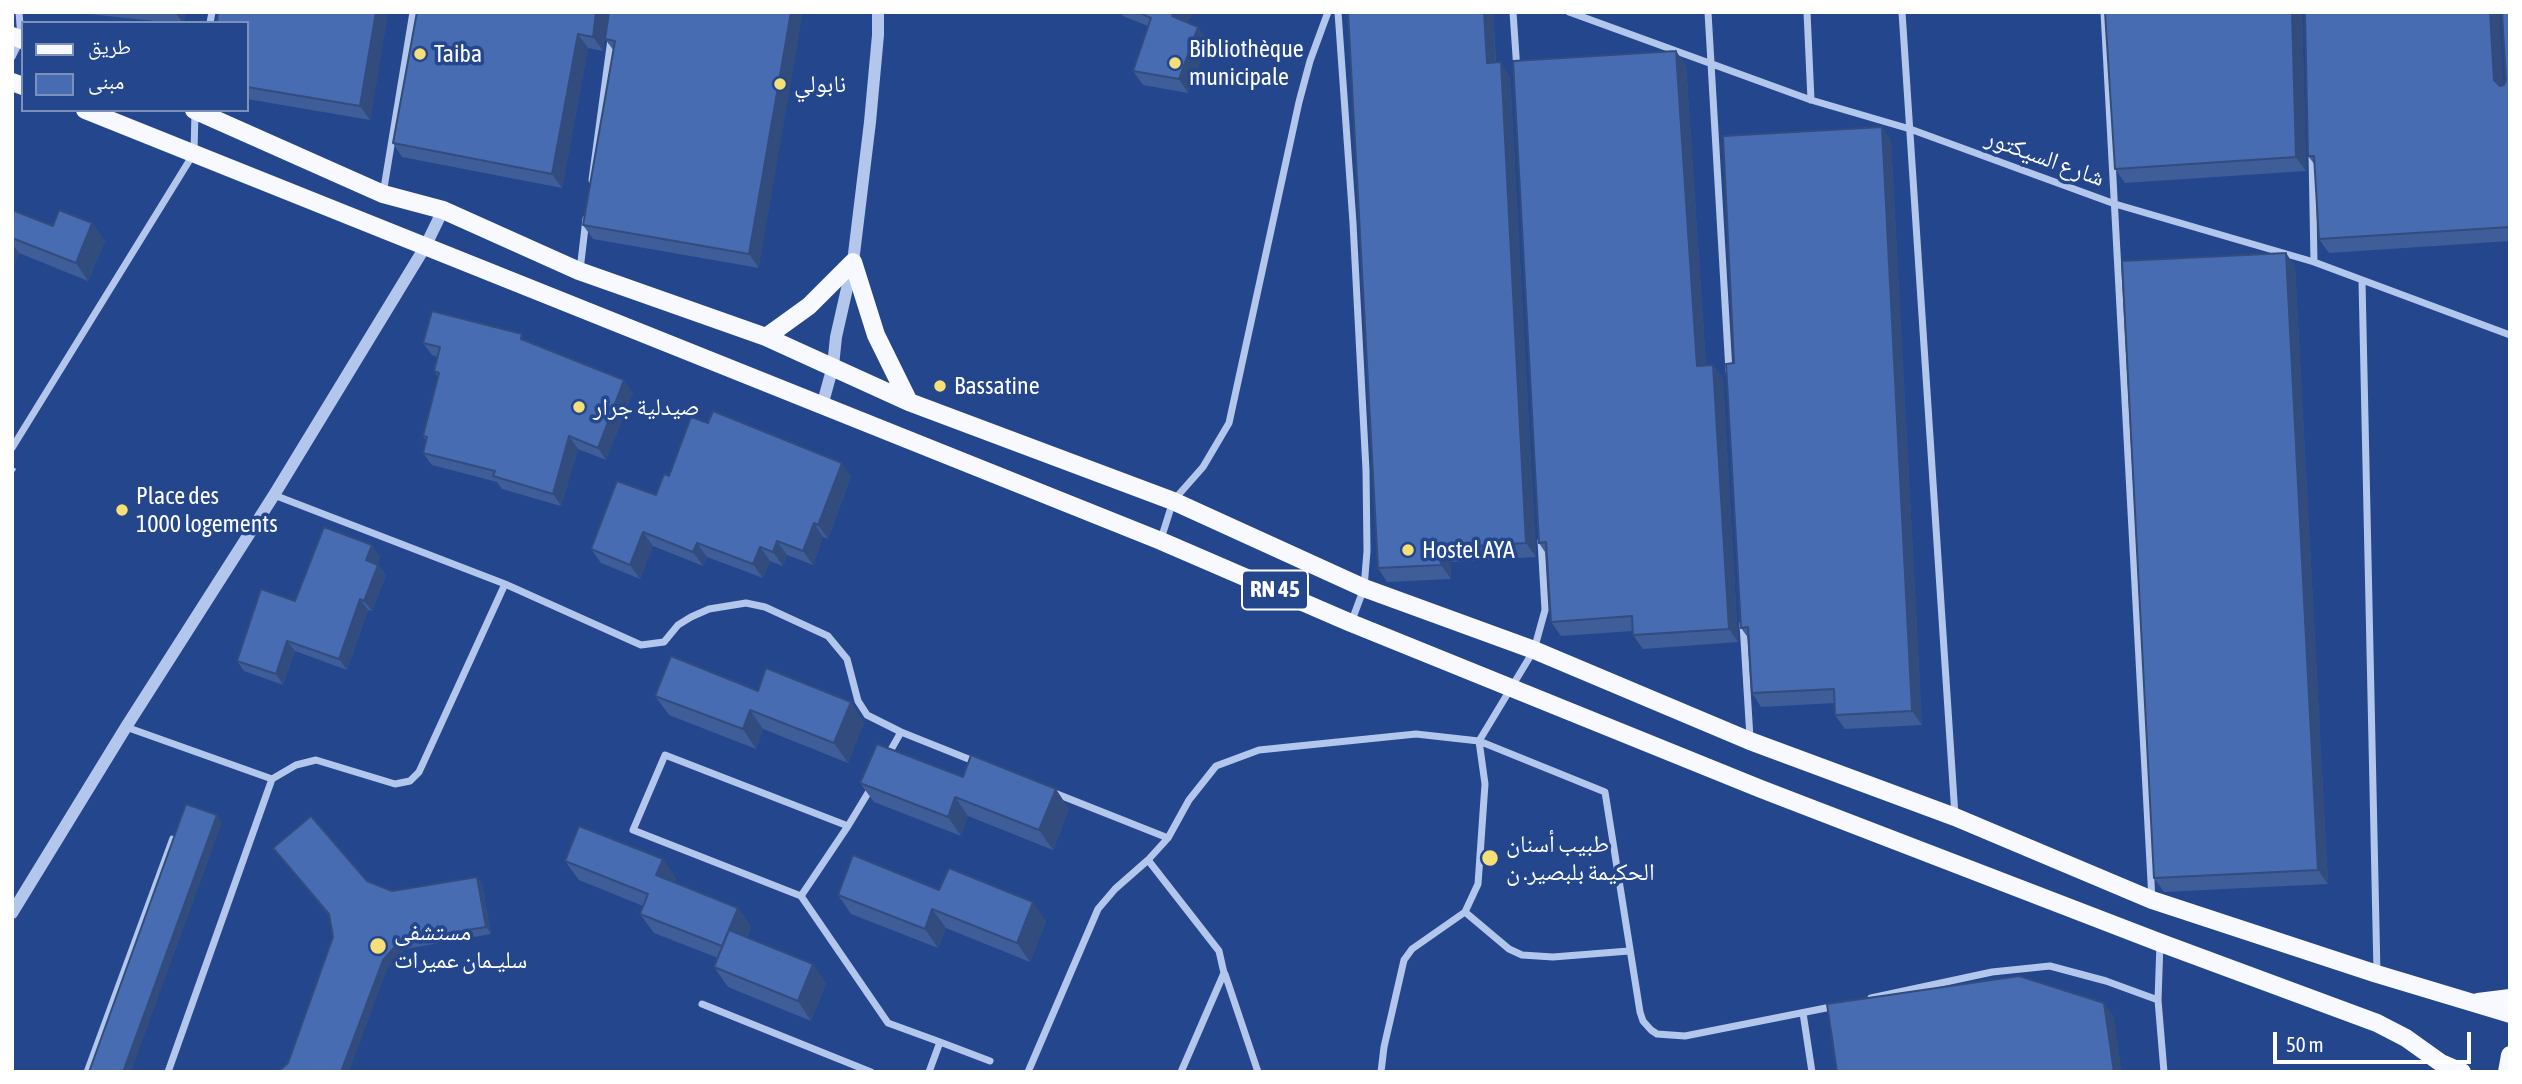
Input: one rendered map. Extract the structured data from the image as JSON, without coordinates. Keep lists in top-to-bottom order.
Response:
{
  "streets": {
    "main road": ["RN 45"],
    "street": ["شارع السيكتور"]
  },
  "places": [
    "Taiba",
    "Bibliothèque municipale",
    "نابولي",
    "Bassatine",
    "صيدلية جرار",
    "Place des 1000 logements",
    "Hostel AYA",
    "طبيب أسنان الحكيمة بلبصير. ن",
    "مستشفى سليـمان عميرات"
  ],
  "legend": ["طريق", "مبنى"],
  "scale_bar": "50 m"
}
